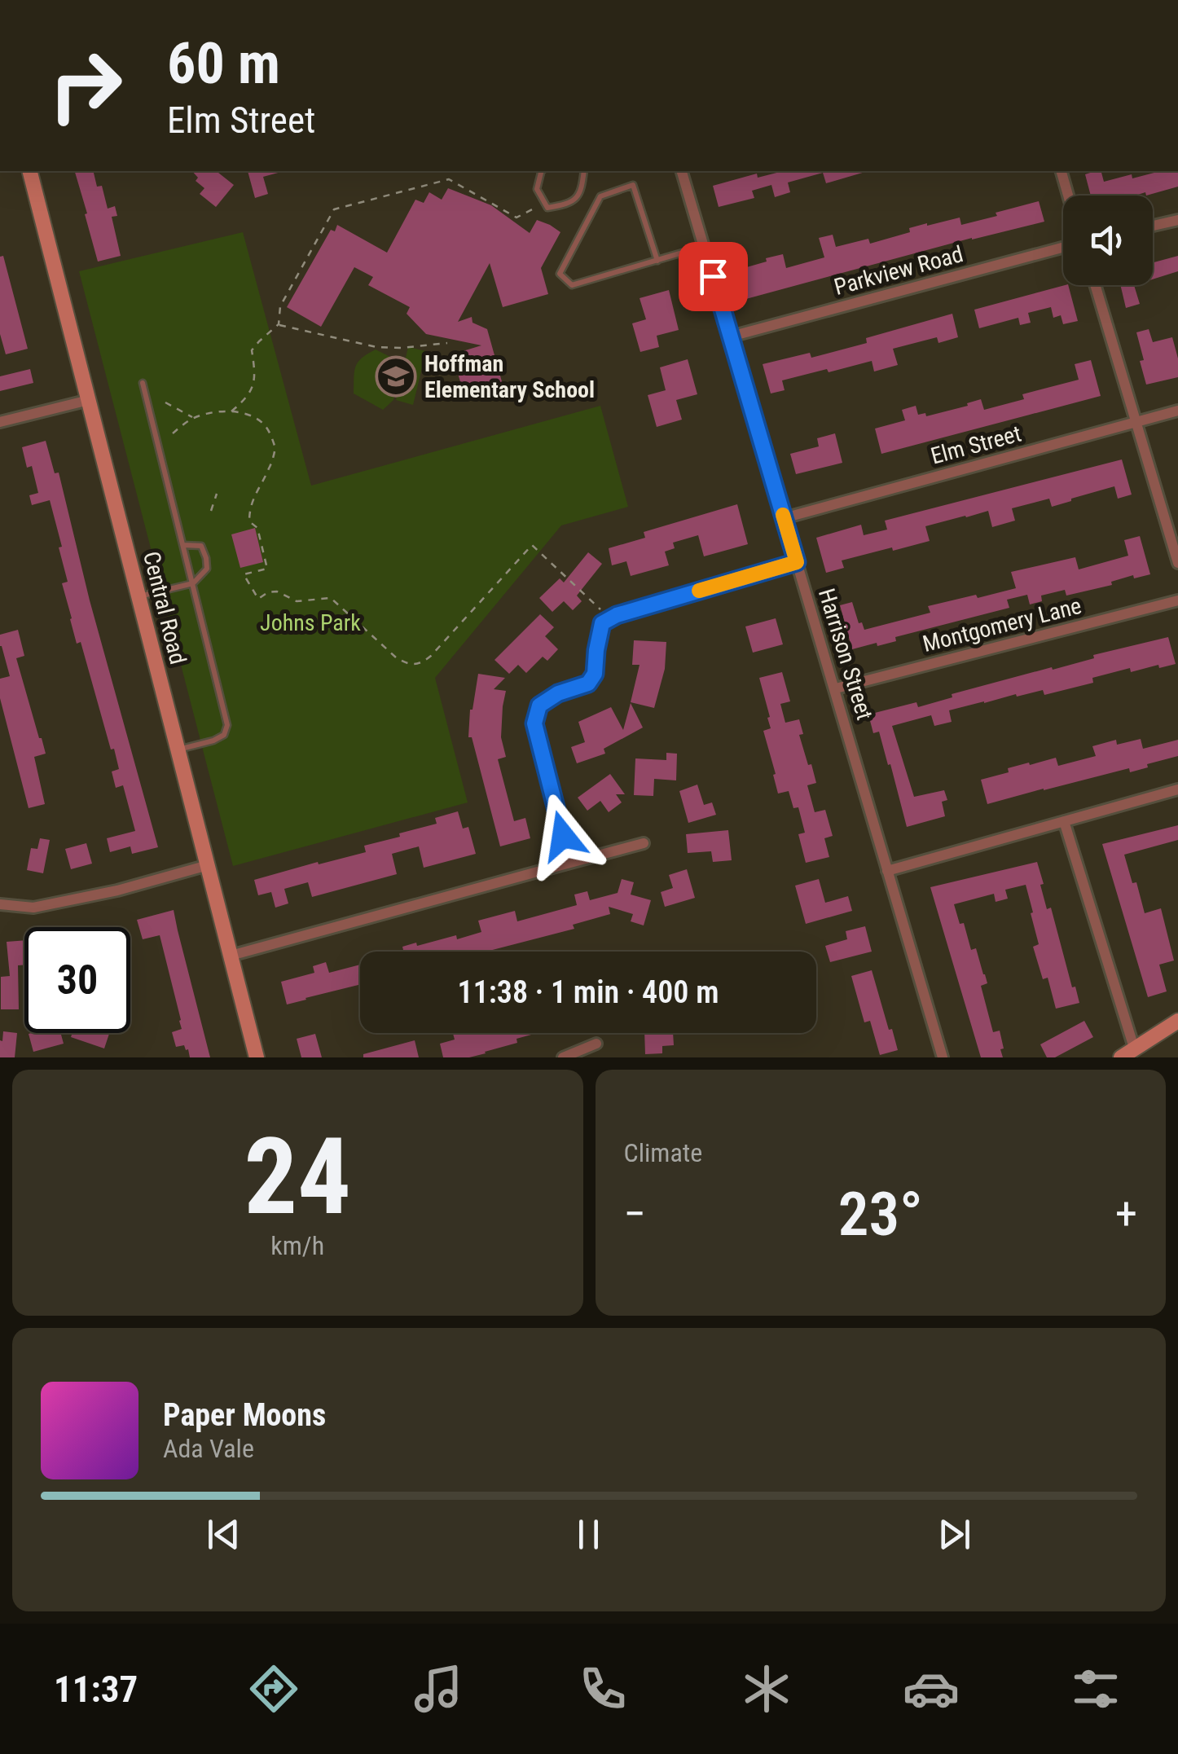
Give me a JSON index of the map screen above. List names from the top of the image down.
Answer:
{
  "streets": {
    "main road": ["Central Road"],
    "street": [
      "Parkview Road",
      "Elm Street",
      "Montgomery Lane",
      "Harrison Street"
    ]
  },
  "crossings": [
    ["Parkview Road", "Harrison Street"],
    ["Elm Street", "Harrison Street"],
    ["Montgomery Lane", "Harrison Street"]
  ],
  "parks": ["Johns Park"],
  "places": {
    "school or university": ["Hoffman Elementary School"]
  },
  "page": {
    "turn": ["60 m", "Elm Street"],
    "limit": "30",
    "trip": "11:38 · 1 min · 400 m",
    "tile": [
      ["24", "km/h"],
      "Climate"
    ],
    "heat": ["−", "23°", "+"],
    "song": ["Paper Moons", "Ada Vale"],
    "tabs": "11:37"
  }
}
